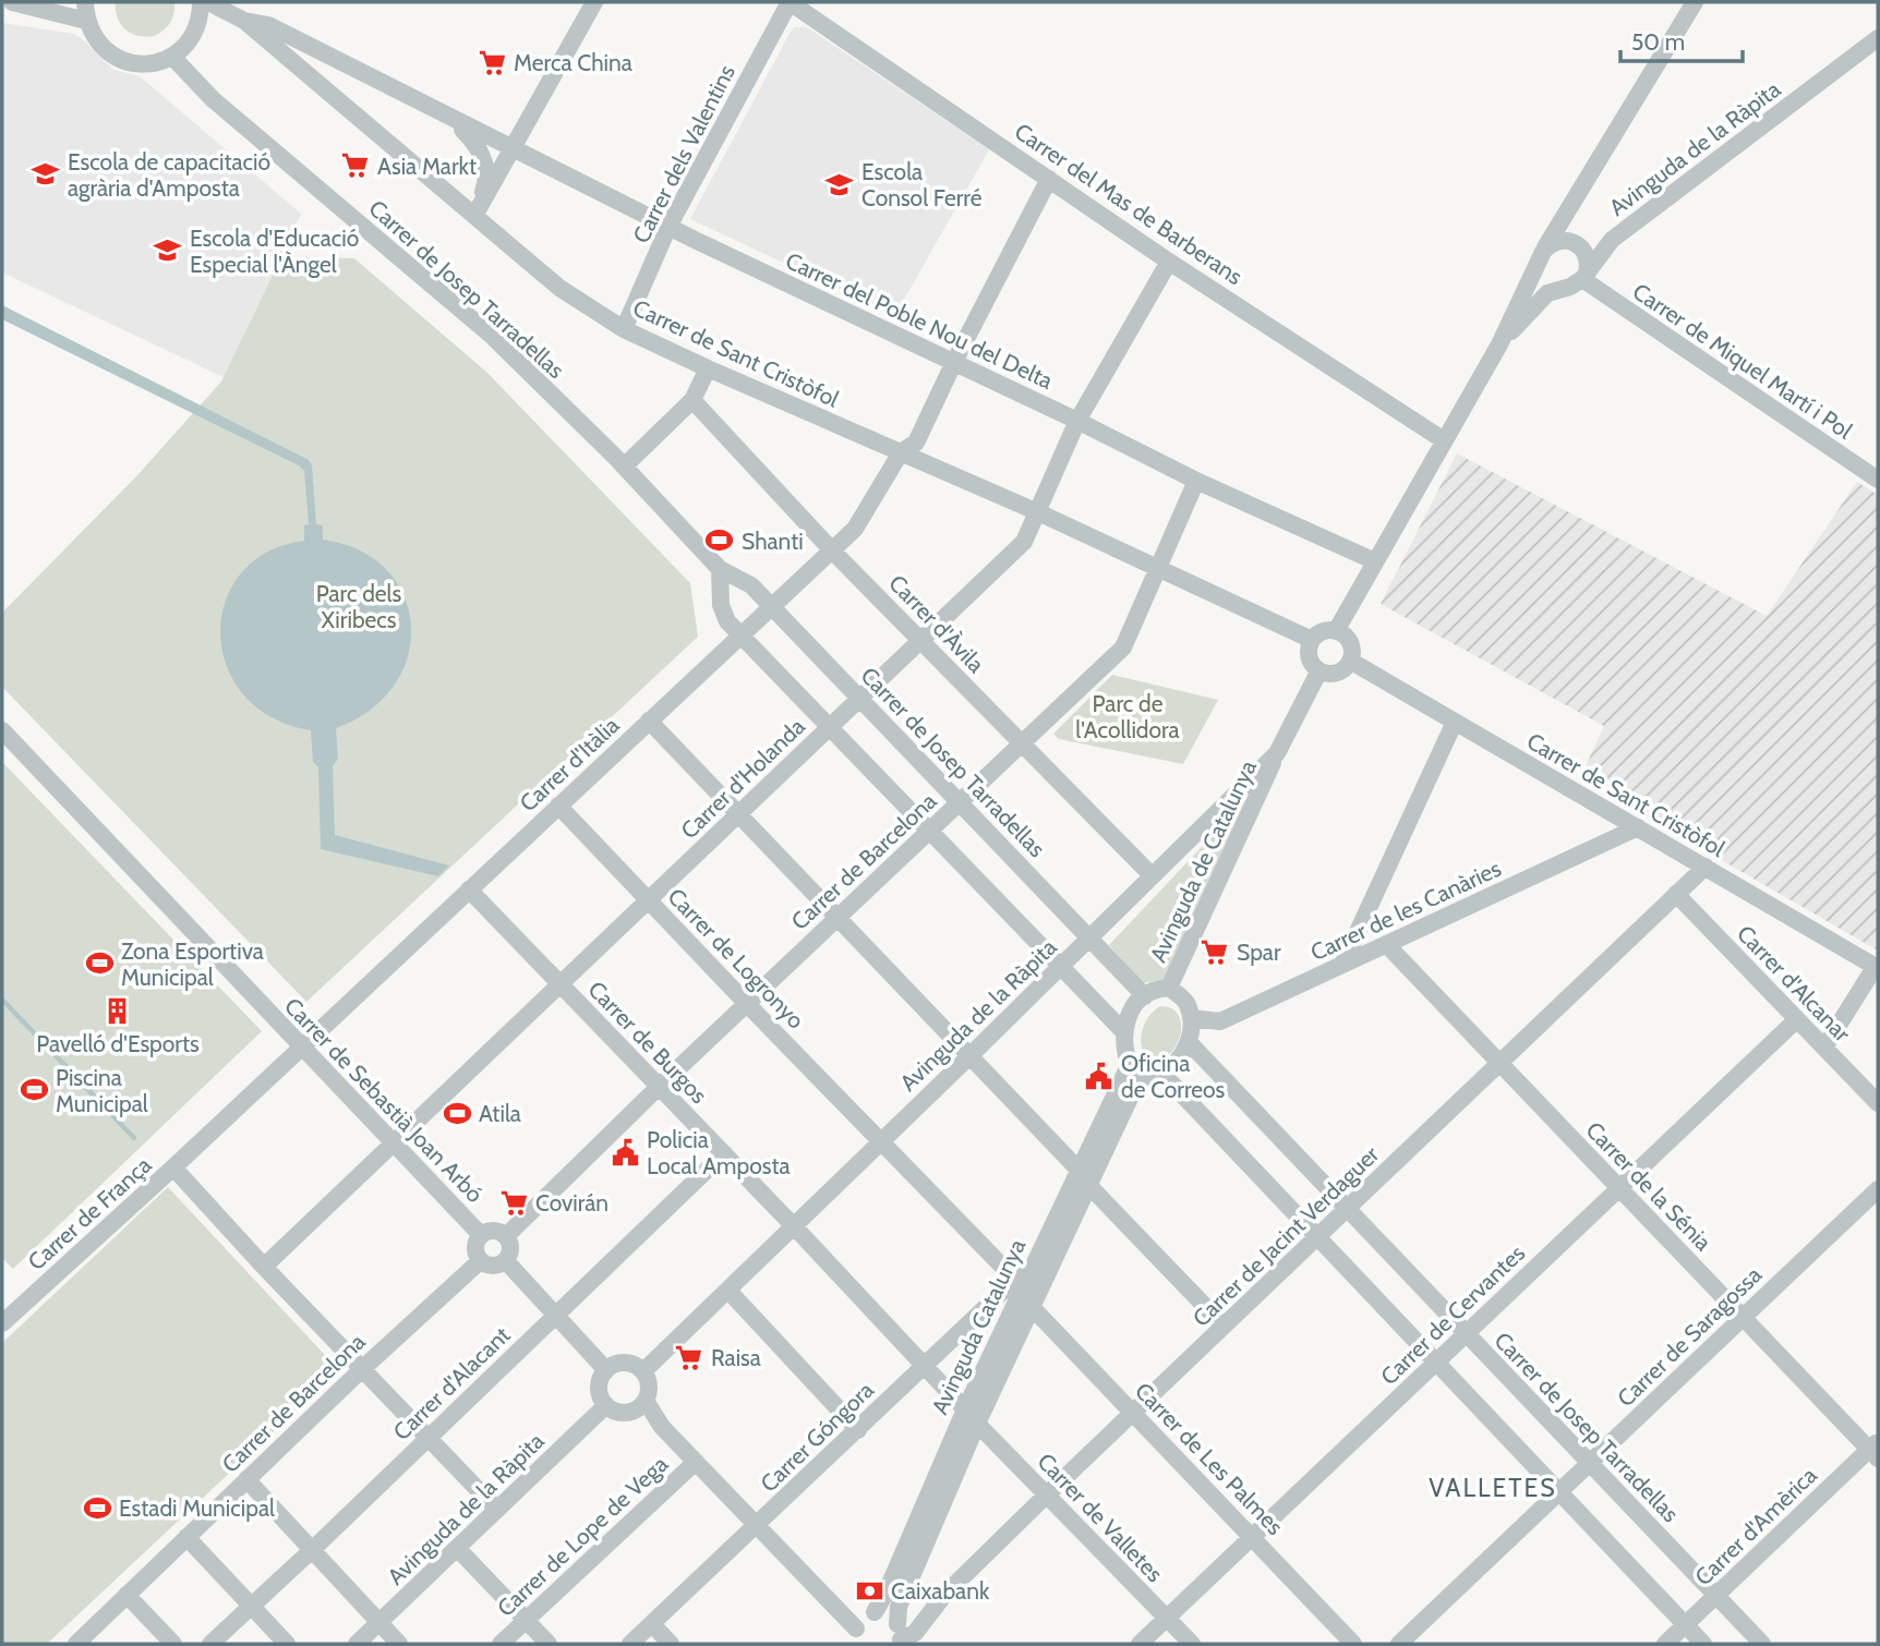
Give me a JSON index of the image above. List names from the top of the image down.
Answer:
{
  "streets": {
    "street": [
      "Avinguda de la Ràpita",
      "Carrer dels Valentins",
      "Carrer del Mas de Barberans",
      "Carrer de Josep Tarradellas",
      "Carrer del Poble Nou del Delta",
      "Carrer de Sant Cristòfol",
      "Carrer de Miquel Martí i Pol",
      "Carrer d'Àvila",
      "Carrer d'Itàlia",
      "Carrer d'Holanda",
      "Carrer de Barcelona",
      "Avinguda de Catalunya",
      "Carrer de les Canàries",
      "Carrer de Logronyo",
      "Carrer d'Alcanar",
      "Carrer de Burgos",
      "Carrer de Sebastià Joan Arbó",
      "Carrer de la Sénia",
      "Carrer de França",
      "Carrer de Jacint Verdaguer",
      "Carrer de Cervantes",
      "Avinguda Catalunya",
      "Carrer de Saragossa",
      "Carrer d'Alacant",
      "Carrer Góngora",
      "Carrer de Les Palmes",
      "Carrer de Valletes",
      "Carrer d'Amèrica",
      "Carrer de Lope de Vega"
    ]
  },
  "crossings": [
    ["Avinguda de la Ràpita", "Carrer de Josep Tarradellas"],
    ["Avinguda de la Ràpita", "Carrer de Sant Cristòfol"],
    ["Avinguda de la Ràpita", "Carrer de Miquel Martí i Pol"],
    ["Avinguda de la Ràpita", "Carrer d'Àvila"],
    ["Avinguda de la Ràpita", "Avinguda de Catalunya"],
    ["Avinguda de la Ràpita", "Carrer de Logronyo"],
    ["Avinguda de la Ràpita", "Carrer de Burgos"],
    ["Carrer dels Valentins", "Carrer del Mas de Barberans"],
    ["Carrer dels Valentins", "Carrer del Poble Nou del Delta"],
    ["Carrer dels Valentins", "Carrer de Sant Cristòfol"],
    ["Carrer del Mas de Barberans", "Carrer d'Itàlia"],
    ["Carrer del Mas de Barberans", "Carrer d'Holanda"],
    ["Carrer de Josep Tarradellas", "Carrer d'Itàlia"],
    ["Carrer de Josep Tarradellas", "Carrer d'Holanda"],
    ["Carrer de Josep Tarradellas", "Carrer de Barcelona"],
    ["Carrer de Josep Tarradellas", "Avinguda de Catalunya"],
    ["Carrer de Josep Tarradellas", "Carrer de les Canàries"],
    ["Carrer de Josep Tarradellas", "Carrer de Jacint Verdaguer"],
    ["Carrer de Josep Tarradellas", "Carrer de Cervantes"],
    ["Carrer de Josep Tarradellas", "Carrer de Saragossa"],
    ["Carrer de Josep Tarradellas", "Carrer d'Amèrica"],
    ["Carrer del Poble Nou del Delta", "Carrer de Sant Cristòfol"],
    ["Carrer del Poble Nou del Delta", "Carrer d'Itàlia"],
    ["Carrer del Poble Nou del Delta", "Carrer d'Holanda"],
    ["Carrer del Poble Nou del Delta", "Carrer de Barcelona"],
    ["Carrer de Sant Cristòfol", "Carrer d'Itàlia"],
    ["Carrer de Sant Cristòfol", "Carrer d'Holanda"],
    ["Carrer de Sant Cristòfol", "Carrer de Barcelona"],
    ["Carrer de Sant Cristòfol", "Carrer de les Canàries"],
    ["Carrer de Sant Cristòfol", "Carrer de Jacint Verdaguer"],
    ["Carrer d'Àvila", "Carrer d'Itàlia"],
    ["Carrer d'Àvila", "Carrer d'Holanda"],
    ["Carrer d'Àvila", "Carrer de Barcelona"],
    ["Carrer d'Itàlia", "Carrer de Logronyo"],
    ["Carrer d'Itàlia", "Carrer de Burgos"],
    ["Carrer d'Itàlia", "Carrer de Sebastià Joan Arbó"],
    ["Carrer d'Itàlia", "Carrer de França"],
    ["Carrer d'Holanda", "Carrer de Logronyo"],
    ["Carrer d'Holanda", "Carrer de Burgos"],
    ["Carrer d'Holanda", "Carrer de Sebastià Joan Arbó"],
    ["Carrer de Barcelona", "Carrer de Logronyo"],
    ["Carrer de Barcelona", "Carrer de Burgos"],
    ["Carrer de Barcelona", "Carrer de Sebastià Joan Arbó"],
    ["Avinguda de Catalunya", "Carrer de les Canàries"],
    ["Carrer de les Canàries", "Carrer de la Sénia"],
    ["Carrer d'Alcanar", "Carrer de Jacint Verdaguer"],
    ["Carrer d'Alcanar", "Carrer de Cervantes"],
    ["Carrer de Burgos", "Carrer d'Alacant"],
    ["Carrer de la Sénia", "Carrer de Jacint Verdaguer"],
    ["Carrer de la Sénia", "Carrer de Cervantes"],
    ["Carrer de la Sénia", "Carrer de Saragossa"],
    ["Carrer de la Sénia", "Carrer d'Amèrica"],
    ["Carrer de Jacint Verdaguer", "Carrer de Les Palmes"],
    ["Carrer de Jacint Verdaguer", "Carrer de Valletes"],
    ["Carrer de Cervantes", "Carrer de Les Palmes"],
    ["Carrer de Cervantes", "Carrer de Valletes"],
    ["Avinguda Catalunya", "Carrer Góngora"]
  ],
  "districts": ["VALLETES"],
  "parks": ["Parc dels Xiribecs", "Parc de l'Acollidora"],
  "places": {
    "supermarket": [
      "Merca China",
      "Asia Markt",
      "Spar",
      "Covirán",
      "Raisa"
    ],
    "school or university": ["Escola de capacitació agrària d'Amposta", "Escola Consol Ferré", "Escola d'Educació Especial l'Àngel"],
    "sports": [
      "Shanti",
      "Zona Esportiva Municipal",
      "Piscina Municipal",
      "Atila",
      "Estadi Municipal"
    ],
    "building": ["Pavelló d'Esports"],
    "public building": ["Oficina de Correos", "Policia Local Amposta"],
    "bank": ["Caixabank"]
  },
  "scale_bar": "50 m"
}
